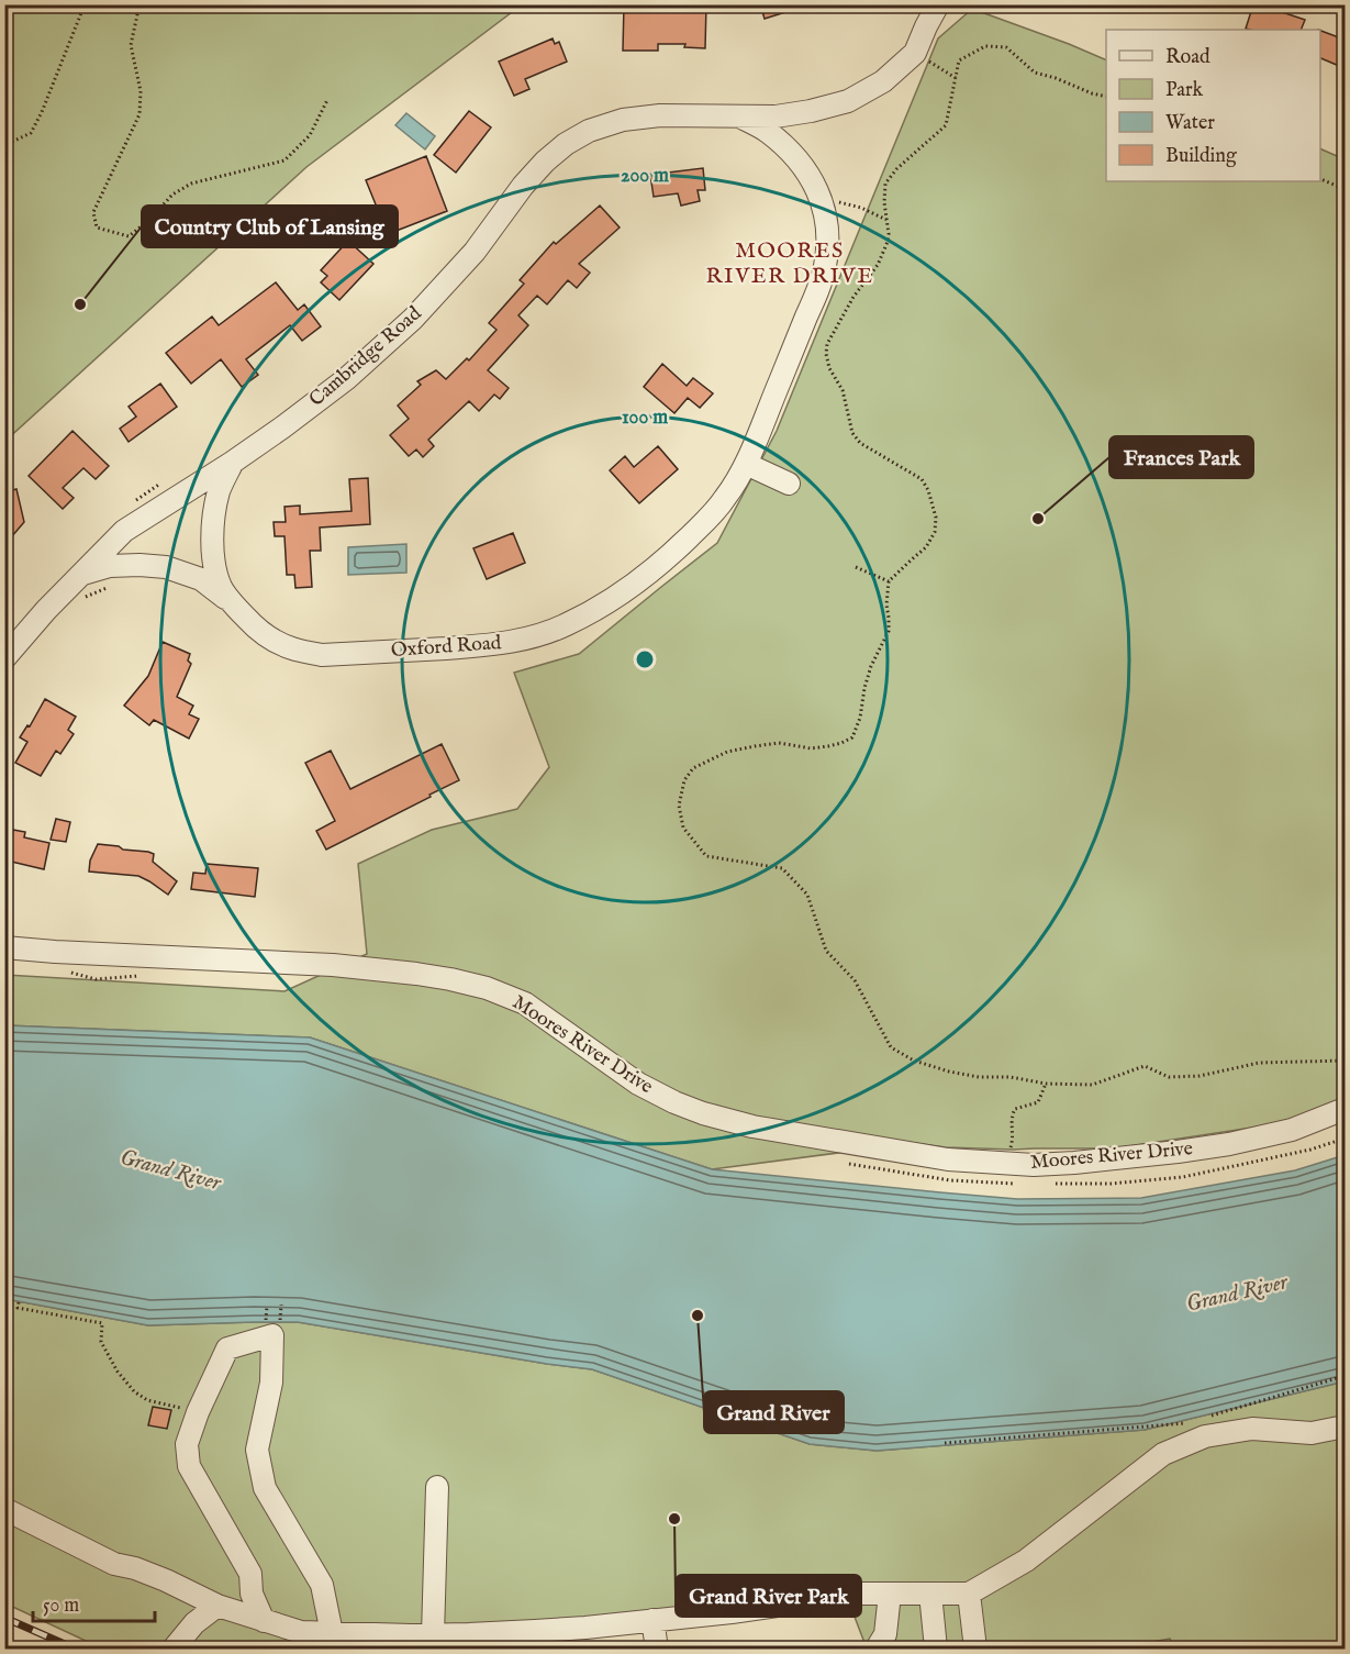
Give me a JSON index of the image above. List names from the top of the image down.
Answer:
{
  "streets": {
    "street": ["Cambridge Road", "Oxford Road", "Moores River Drive"]
  },
  "crossings": [
    ["Cambridge Road", "Oxford Road"]
  ],
  "districts": ["MOORES RIVER DRIVE"],
  "water": ["Grand River"],
  "places": [
    "Country Club of Lansing",
    "Frances Park",
    "Grand River",
    "Grand River Park"
  ],
  "legend": [
    "Road",
    "Park",
    "Water",
    "Building"
  ],
  "scale_bar": "50 m",
  "rings": ["200 m", "100 m"]
}
